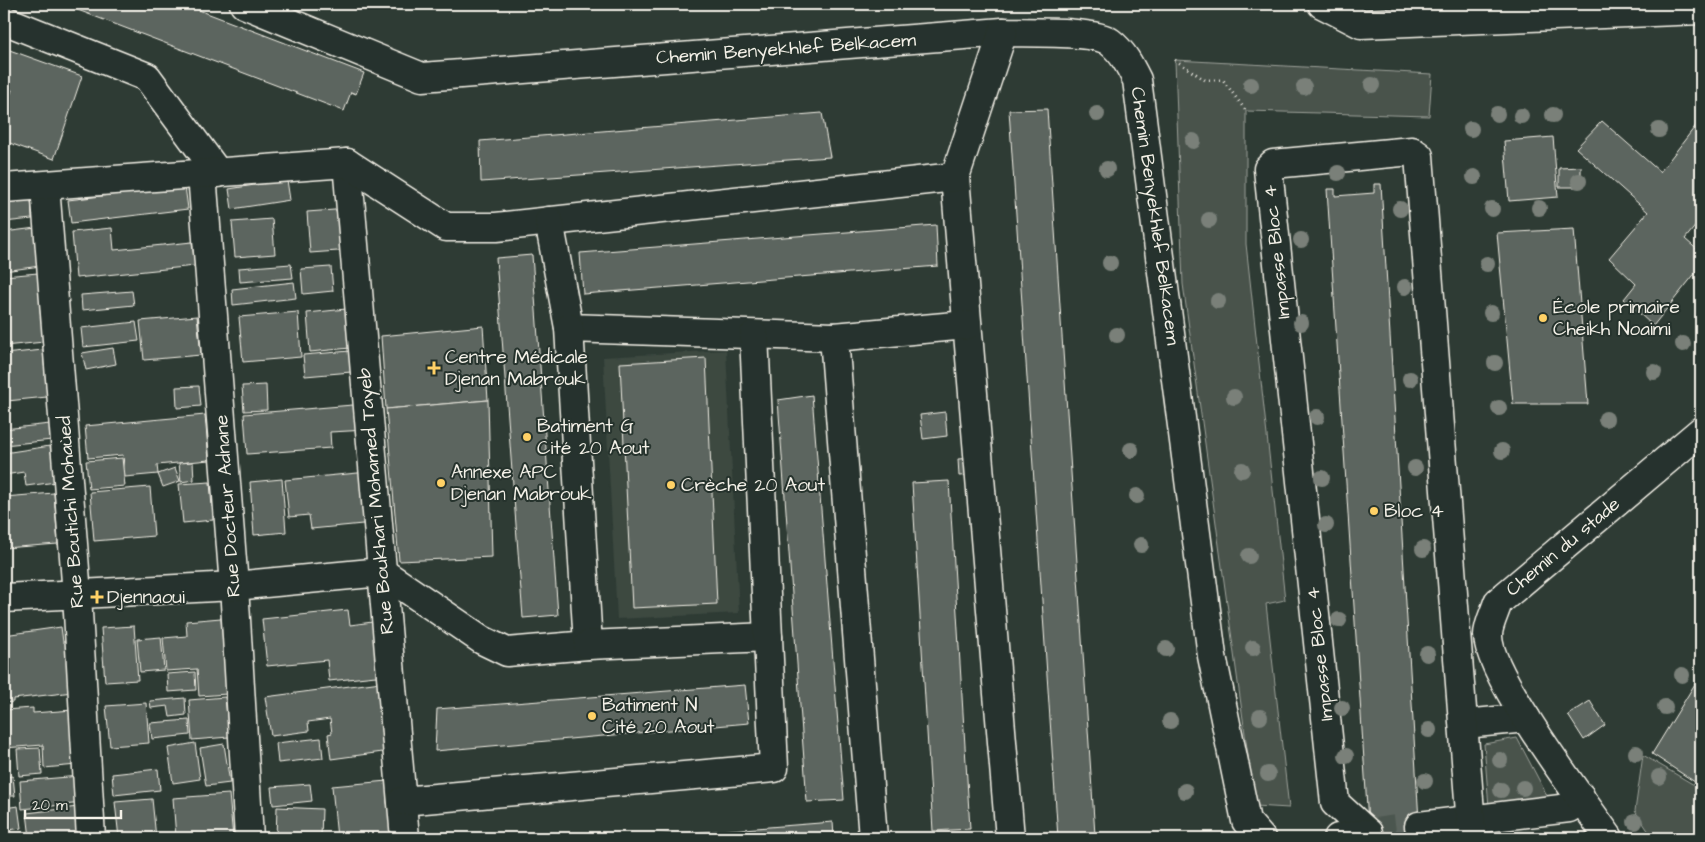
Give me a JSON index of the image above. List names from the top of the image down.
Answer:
{
  "streets": {
    "street": [
      "Chemin Benyekhlef Belkacem",
      "Impasse Bloc 4",
      "Rue Boukhari Mohamed Tayeb",
      "Rue Docteur Adnane",
      "Rue Boutichi Mohaùed",
      "Chemin du stade"
    ]
  },
  "places": {
    "other": [
      "École primaire Cheikh Noaimi",
      "Batiment G Cité 20 Aout",
      "Annexe APC Djenan Mabrouk",
      "Crèche 20 Aout",
      "Bloc 4",
      "Batiment N Cité 20 Aout"
    ],
    "health": ["Centre Médicale Djenan Mabrouk", "Djennaoui"]
  },
  "scale_bar": "20 m"
}
